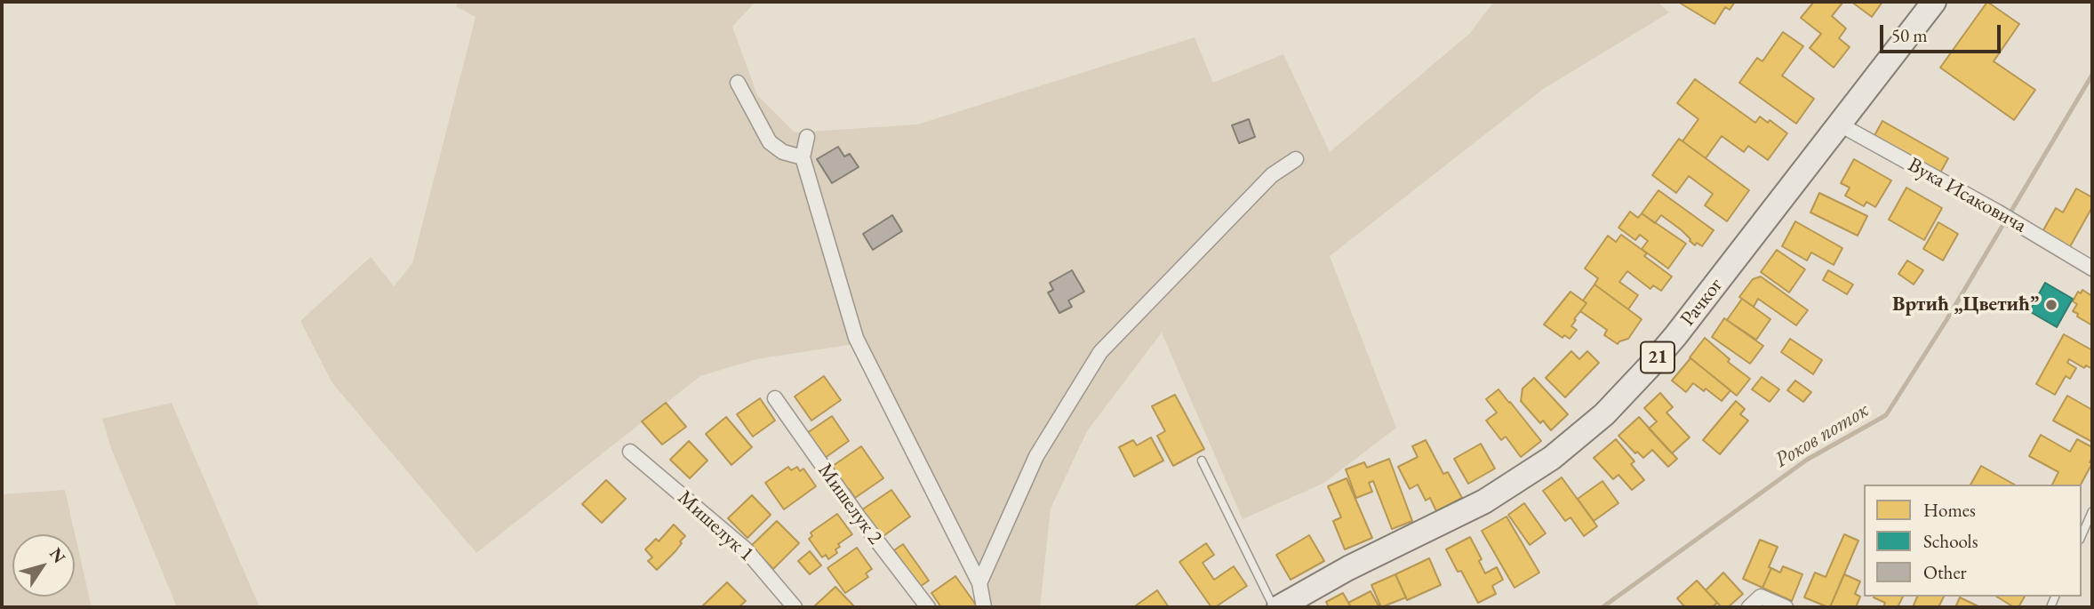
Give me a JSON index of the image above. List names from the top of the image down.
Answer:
{
  "streets": {
    "main road": ["Рачког", "21"],
    "street": ["Вука Исаковича", "Мишелук 2", "Мишелук 1"]
  },
  "crossings": [
    ["Вука Исаковича", "Рачког"]
  ],
  "water": ["Роков поток"],
  "places": ["Вртић „Цветић”"],
  "legend": ["Homes", "Schools", "Other"],
  "scale_bar": "50 m",
  "north": "top right"
}
